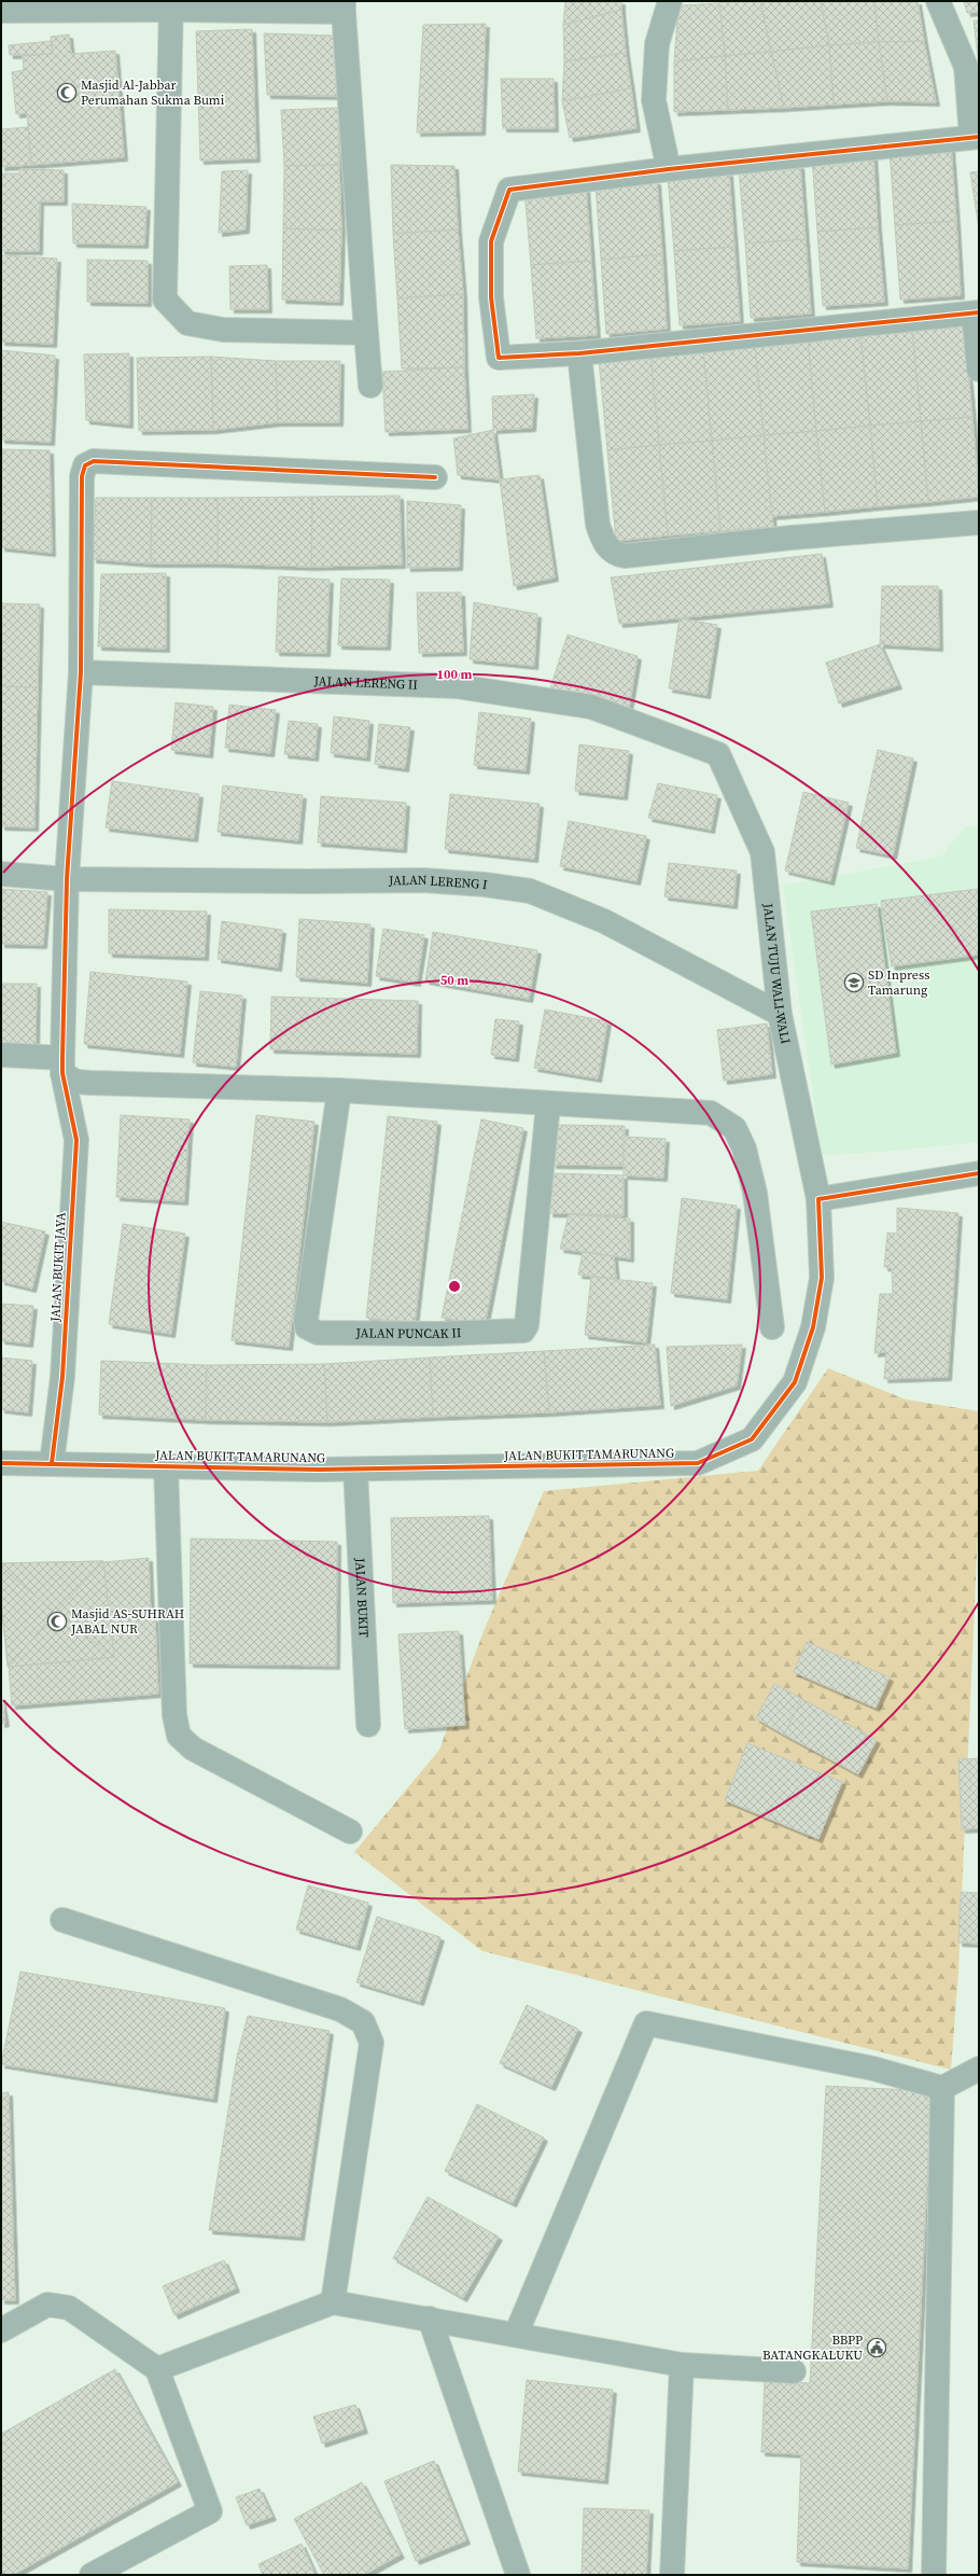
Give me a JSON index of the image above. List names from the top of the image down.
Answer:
{
  "streets": {
    "street": [
      "JALAN LERENG II",
      "JALAN LERENG I",
      "JALAN TUJU WALI-WALI",
      "JALAN BUKIT JAYA",
      "JALAN PUNCAK II",
      "JALAN BUKIT TAMARUNANG",
      "JALAN BUKIT"
    ]
  },
  "crossings": [
    ["JALAN LERENG II", "JALAN TUJU WALI-WALI"],
    ["JALAN LERENG II", "JALAN BUKIT JAYA"],
    ["JALAN LERENG I", "JALAN TUJU WALI-WALI"],
    ["JALAN LERENG I", "JALAN BUKIT JAYA"],
    ["JALAN TUJU WALI-WALI", "JALAN BUKIT TAMARUNANG"],
    ["JALAN BUKIT JAYA", "JALAN BUKIT TAMARUNANG"],
    ["JALAN BUKIT TAMARUNANG", "JALAN BUKIT"]
  ],
  "places": {
    "mosque": ["Masjid Al-Jabbar Perumahan Sukma Bumi", "Masjid AS-SUHRAH JABAL NUR"],
    "school or university": ["SD Inpress Tamarung"],
    "public building": ["BBPP BATANGKALUKU"]
  },
  "rings": ["100 m", "50 m"]
}
